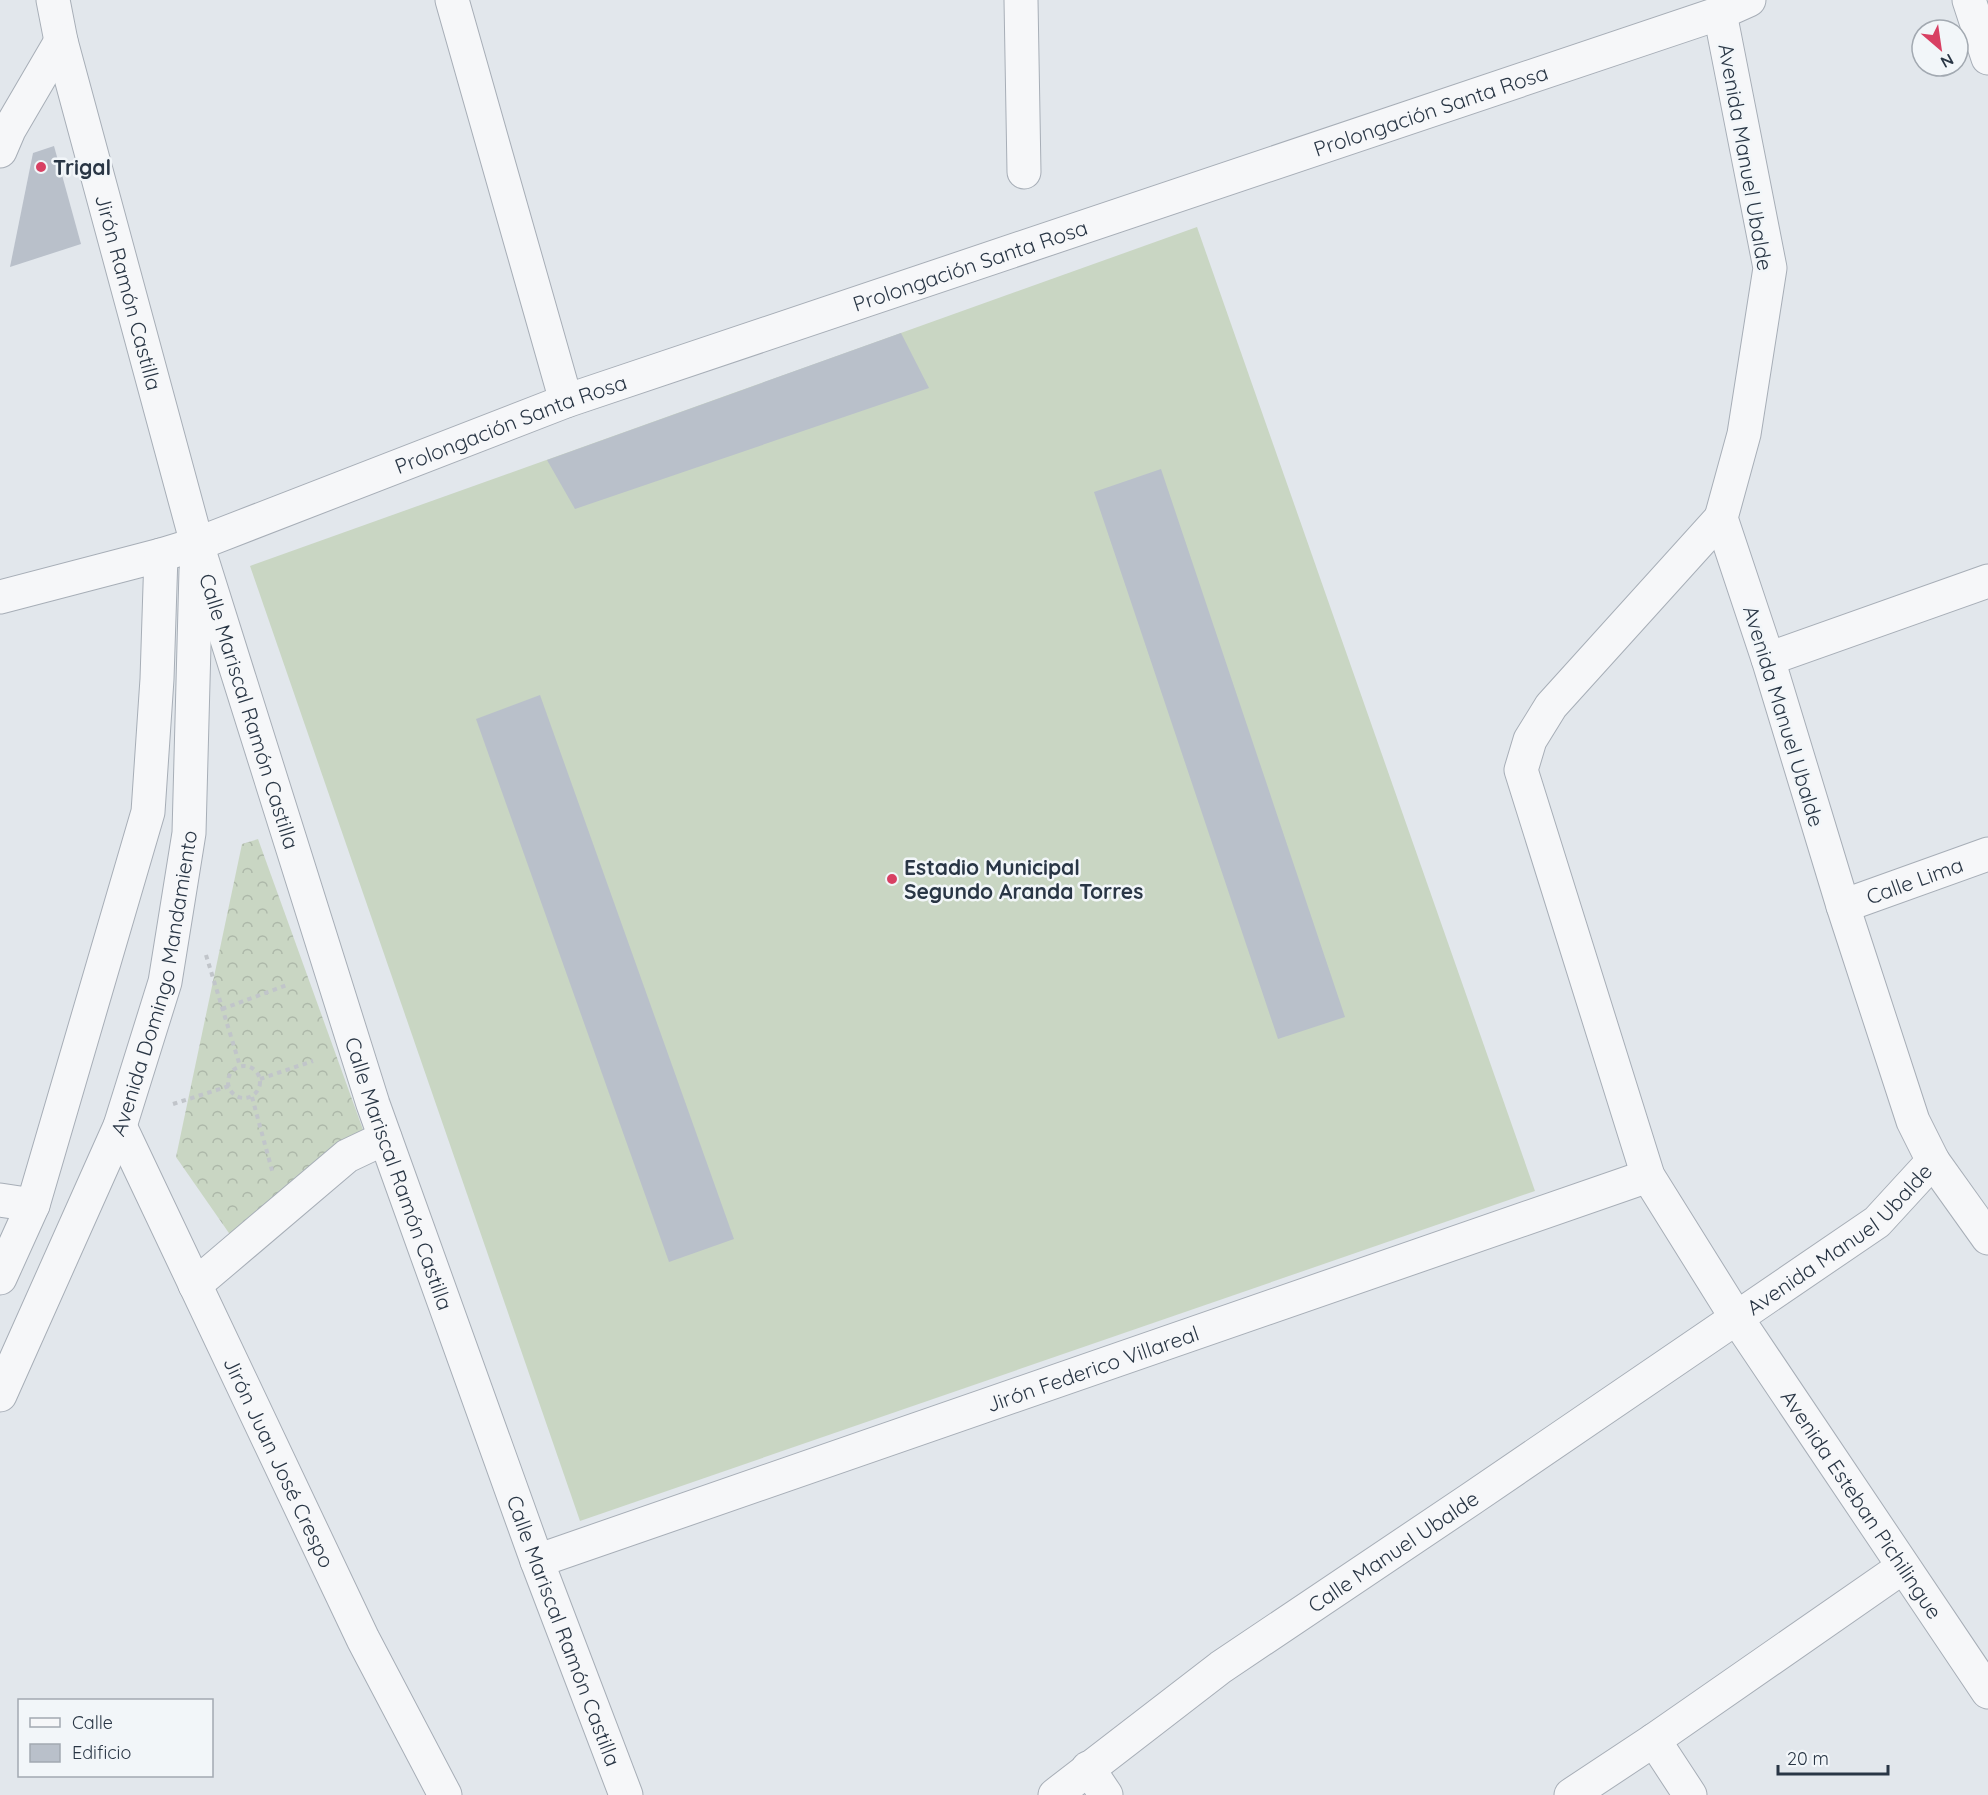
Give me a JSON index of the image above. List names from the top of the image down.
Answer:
{
  "streets": {
    "street": [
      "Prolongación Santa Rosa",
      "Avenida Manuel Ubalde",
      "Jirón Ramón Castilla",
      "Calle Mariscal Ramón Castilla",
      "Calle Lima",
      "Avenida Domingo Mandamiento",
      "Jirón Federico Villareal",
      "Jirón Juan José Crespo",
      "Avenida Esteban Pichilingue",
      "Calle Manuel Ubalde"
    ]
  },
  "crossings": [
    ["Prolongación Santa Rosa", "Avenida Manuel Ubalde"],
    ["Prolongación Santa Rosa", "Jirón Ramón Castilla"],
    ["Prolongación Santa Rosa", "Calle Mariscal Ramón Castilla"],
    ["Prolongación Santa Rosa", "Avenida Domingo Mandamiento"],
    ["Avenida Manuel Ubalde", "Calle Lima"],
    ["Avenida Manuel Ubalde", "Avenida Esteban Pichilingue"],
    ["Avenida Manuel Ubalde", "Calle Manuel Ubalde"],
    ["Jirón Ramón Castilla", "Calle Mariscal Ramón Castilla"],
    ["Jirón Ramón Castilla", "Avenida Domingo Mandamiento"],
    ["Calle Mariscal Ramón Castilla", "Avenida Domingo Mandamiento"],
    ["Calle Mariscal Ramón Castilla", "Jirón Federico Villareal"],
    ["Avenida Domingo Mandamiento", "Jirón Juan José Crespo"],
    ["Jirón Federico Villareal", "Avenida Esteban Pichilingue"],
    ["Avenida Esteban Pichilingue", "Calle Manuel Ubalde"]
  ],
  "places": ["Trigal", "Estadio Municipal Segundo Aranda Torres"],
  "legend": ["Calle", "Edificio"],
  "scale_bar": "20 m",
  "north": "bottom right"
}
